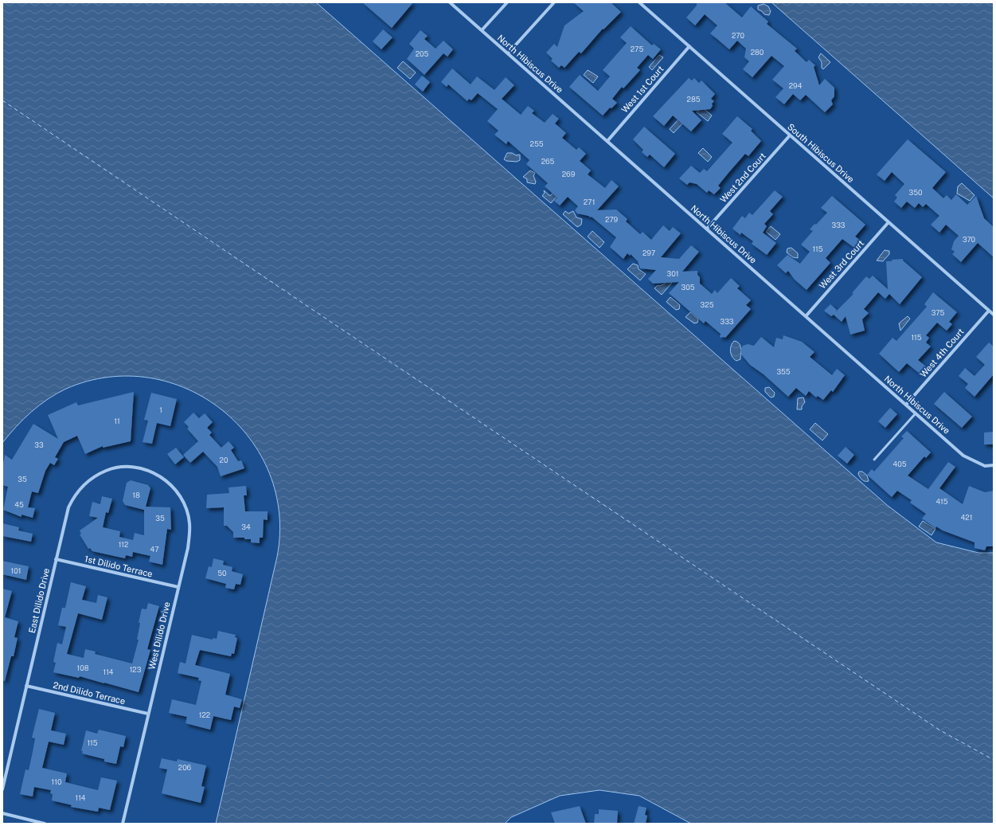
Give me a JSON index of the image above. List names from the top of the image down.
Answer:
{
  "streets": {
    "street": [
      "North Hibiscus Drive",
      "West 1st Court",
      "South Hibiscus Drive",
      "West 2nd Court",
      "West 3rd Court",
      "West 4th Court",
      "1st Dilido Terrace",
      "East Dilido Drive",
      "West Dilido Drive",
      "2nd Dilido Terrace"
    ]
  },
  "crossings": [
    ["North Hibiscus Drive", "West 1st Court"],
    ["North Hibiscus Drive", "West 2nd Court"],
    ["North Hibiscus Drive", "West 3rd Court"],
    ["North Hibiscus Drive", "West 4th Court"],
    ["West 1st Court", "South Hibiscus Drive"],
    ["South Hibiscus Drive", "West 2nd Court"],
    ["South Hibiscus Drive", "West 3rd Court"],
    ["South Hibiscus Drive", "West 4th Court"],
    ["1st Dilido Terrace", "East Dilido Drive"],
    ["1st Dilido Terrace", "West Dilido Drive"],
    ["East Dilido Drive", "West Dilido Drive"],
    ["East Dilido Drive", "2nd Dilido Terrace"],
    ["West Dilido Drive", "2nd Dilido Terrace"]
  ],
  "house_numbers": [
    "270",
    "275",
    "280",
    "205",
    "294",
    "285",
    "255",
    "265",
    "269",
    "350",
    "271",
    "279",
    "333",
    "370",
    "115",
    "297",
    "301",
    "305",
    "325",
    "375",
    "333",
    "115",
    "355",
    "1",
    "11",
    "33",
    "20",
    "405",
    "35",
    "18",
    "415",
    "45",
    "421",
    "35",
    "34",
    "112",
    "47",
    "101",
    "50",
    "108",
    "123",
    "114",
    "122",
    "115",
    "206",
    "110",
    "114"
  ]
}
